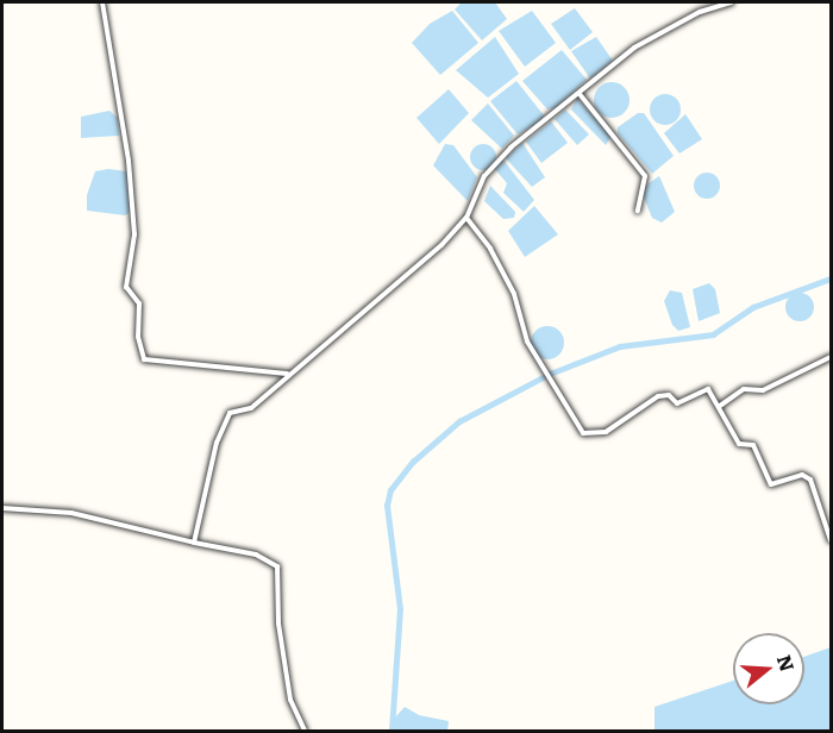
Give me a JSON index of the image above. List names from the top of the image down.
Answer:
{
  "north": "right"
}
